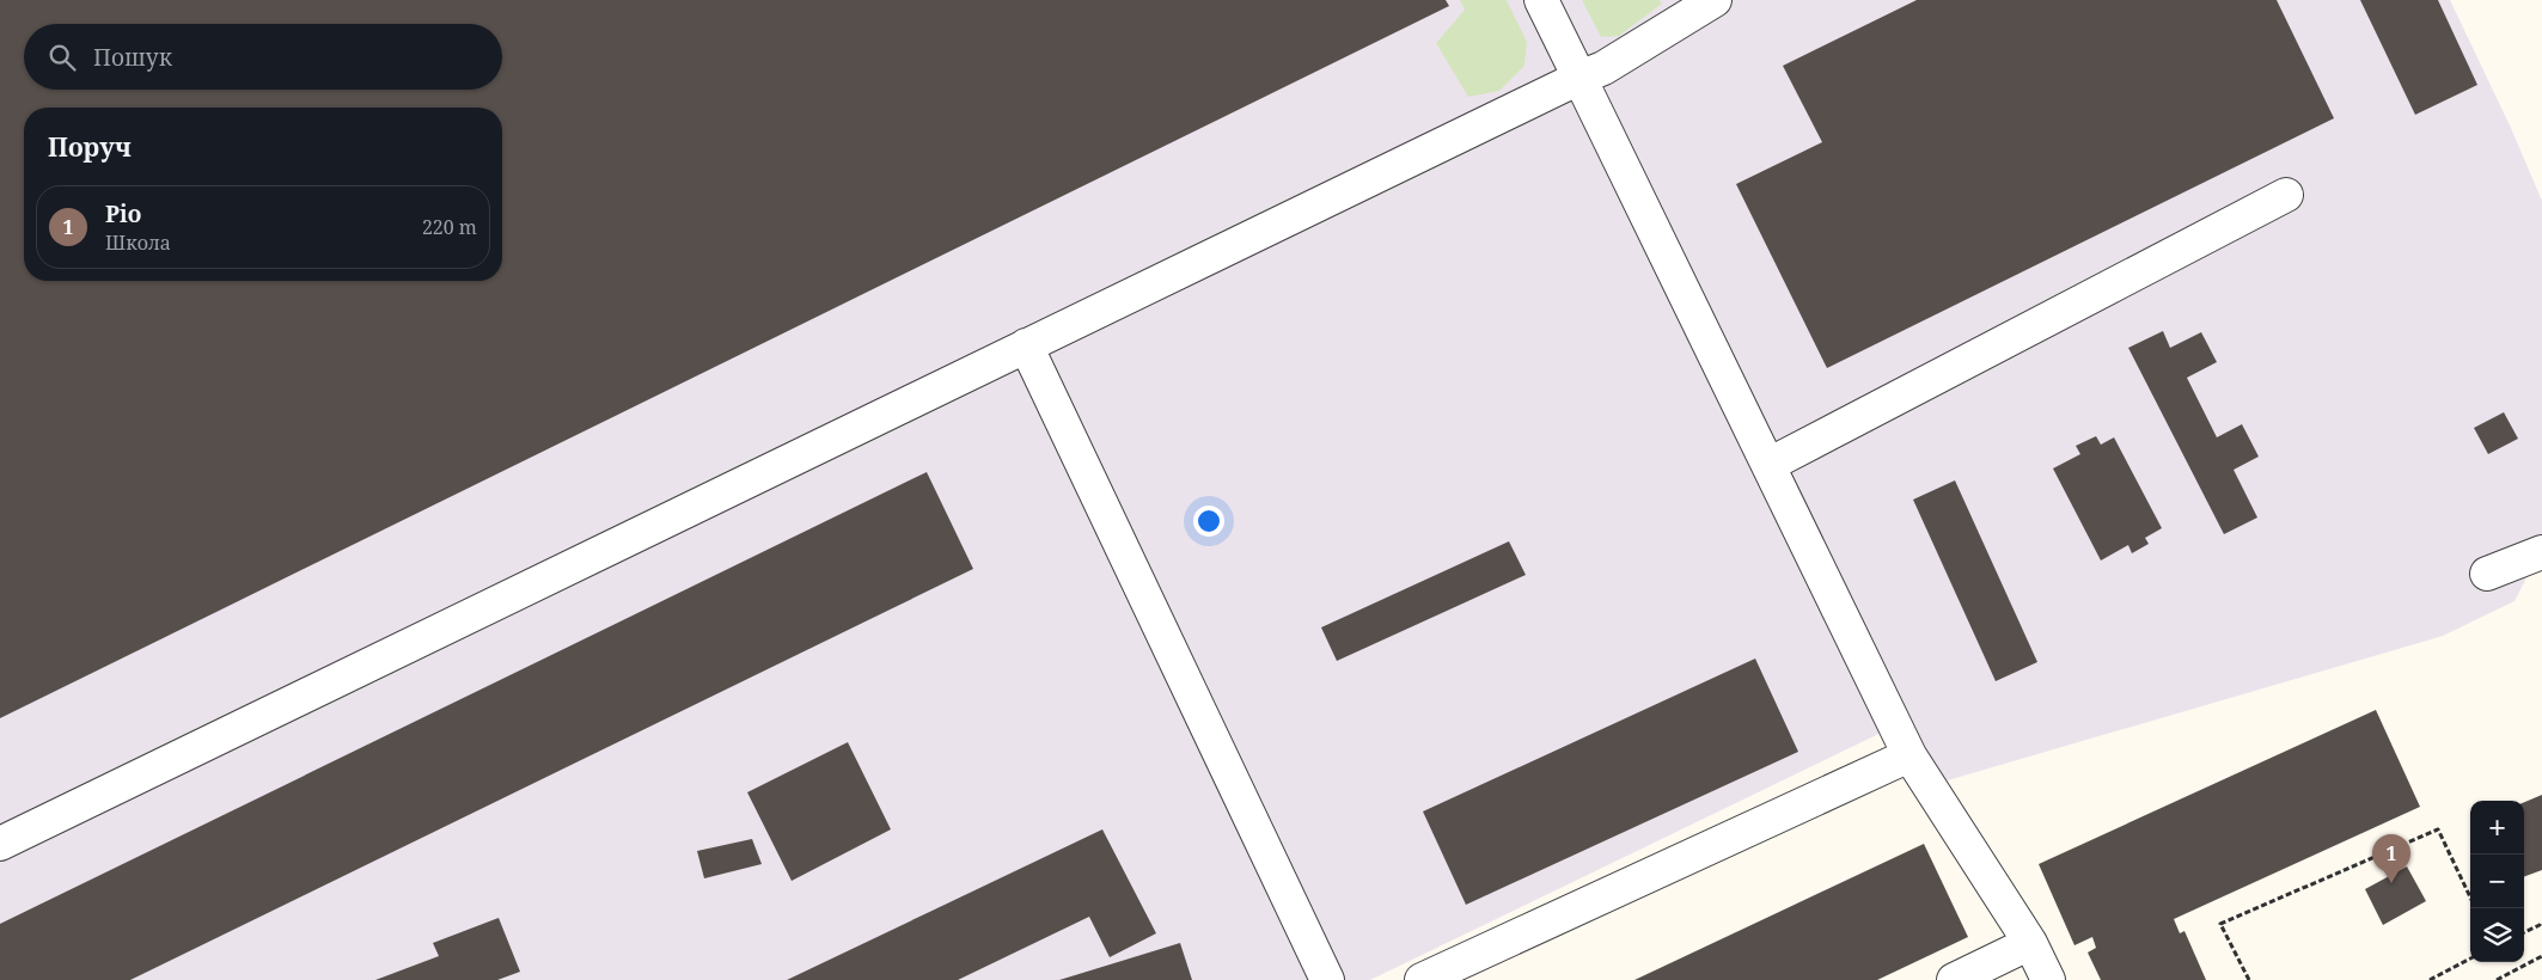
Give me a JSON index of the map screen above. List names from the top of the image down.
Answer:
{
  "page": {
    "search": "Пошук",
    "heading": "Поруч",
    "list": [
      {
        "mark": "1",
        "name": "Ріо",
        "note": "Школа",
        "value": "220 m"
      }
    ],
    "map_buttons": ["+", "−"],
    "pins": "1"
  }
}
